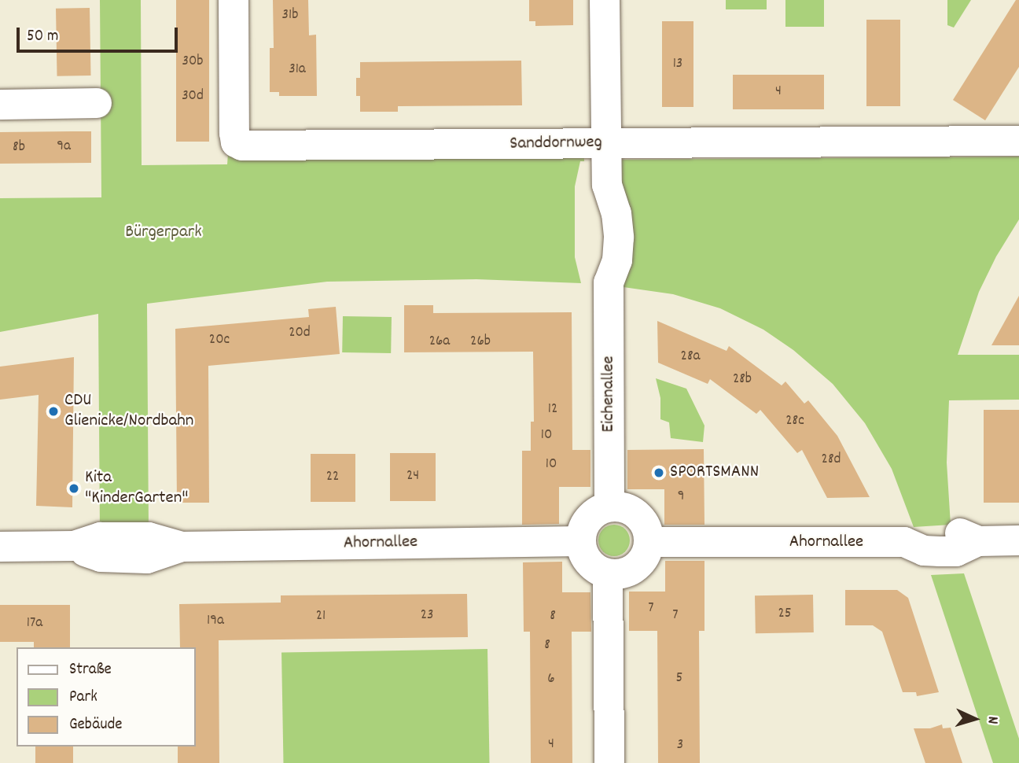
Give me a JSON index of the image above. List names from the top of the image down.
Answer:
{
  "streets": {
    "street": ["Sanddornweg", "Eichenallee", "Ahornallee"]
  },
  "crossings": [
    ["Sanddornweg", "Eichenallee"],
    ["Eichenallee", "Ahornallee"]
  ],
  "parks": ["Bürgerpark"],
  "places": ["CDU Glienicke/Nordbahn", "SPORTSMANN", "Kita \"KinderGarten\""],
  "house_numbers": [
    "31b",
    "30b",
    "13",
    "31a",
    "4",
    "30d",
    "9a",
    "8b",
    "20d",
    "20c",
    "26a",
    "26b",
    "28a",
    "28b",
    "12",
    "28c",
    "10",
    "28d",
    "10",
    "24",
    "22",
    "9",
    "7",
    "25",
    "23",
    "7",
    "21",
    "8",
    "19a",
    "17a",
    "8",
    "5",
    "6",
    "4",
    "3"
  ],
  "legend": ["Straße", "Park", "Gebäude"],
  "scale_bar": "50 m",
  "north": "right"
}
